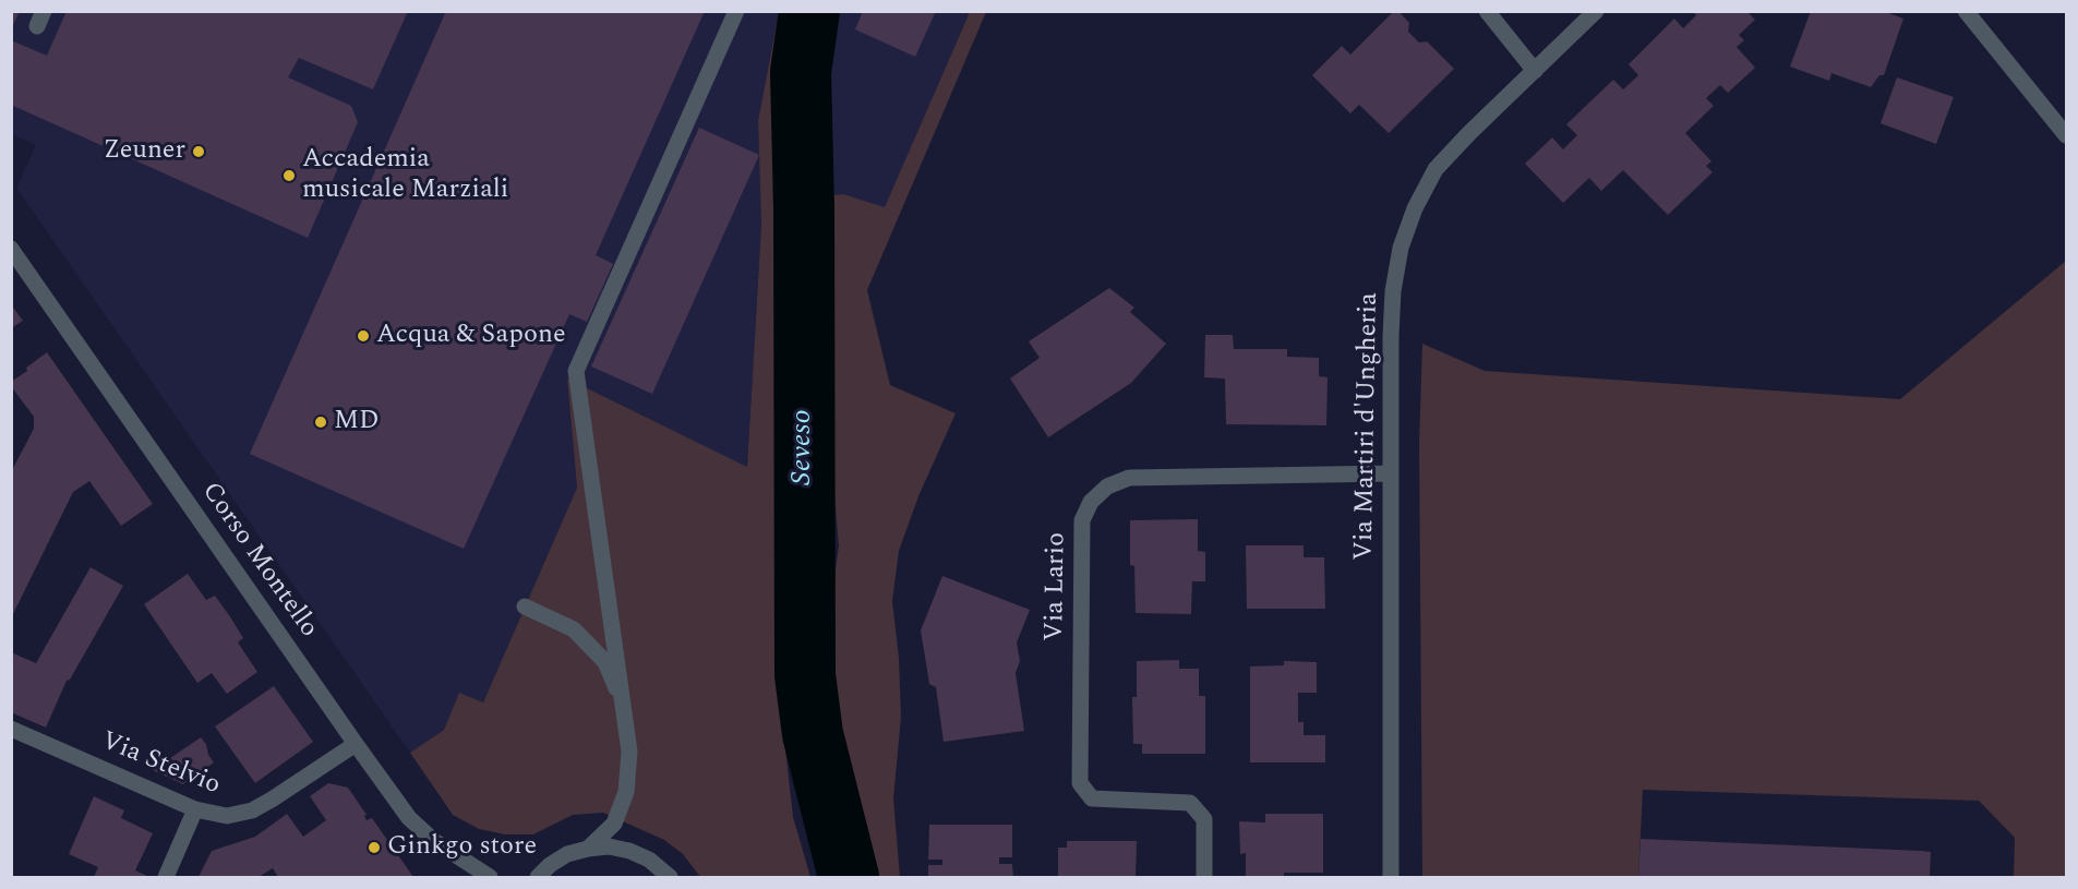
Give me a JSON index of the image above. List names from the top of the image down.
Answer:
{
  "streets": {
    "street": [
      "Via Martiri d'Ungheria",
      "Corso Montello",
      "Via Lario",
      "Via Stelvio"
    ]
  },
  "crossings": [
    ["Via Martiri d'Ungheria", "Via Lario"],
    ["Corso Montello", "Via Stelvio"]
  ],
  "water": ["Seveso"],
  "places": [
    "Zeuner",
    "Accademia musicale Marziali",
    "Acqua & Sapone",
    "MD",
    "Ginkgo store"
  ]
}
